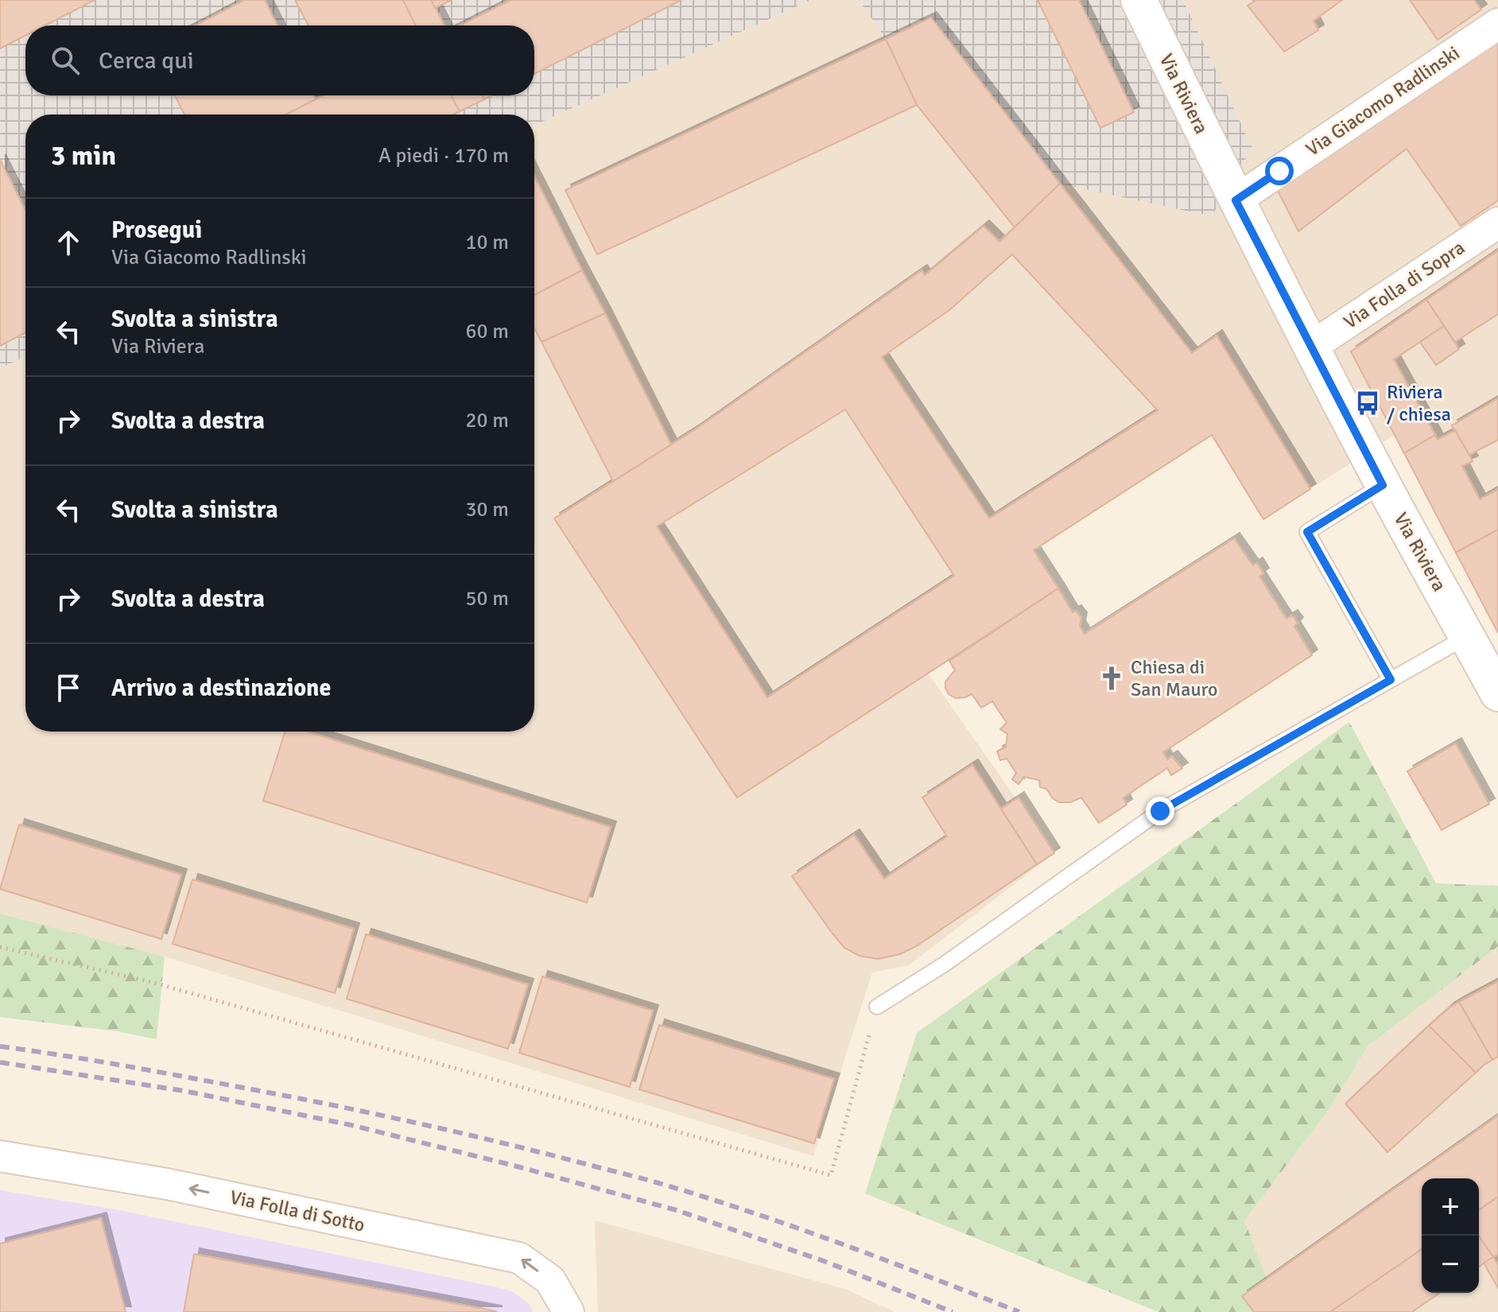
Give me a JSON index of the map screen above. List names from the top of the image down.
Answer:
{
  "streets": {
    "street": [
      "Via Riviera",
      "Via Giacomo Radlinski",
      "Via Folla di Sopra",
      "Via Folla di Sotto"
    ]
  },
  "crossings": [
    ["Via Riviera", "Via Giacomo Radlinski"],
    ["Via Riviera", "Via Folla di Sopra"]
  ],
  "one_way": ["Via Folla di Sotto"],
  "places": {
    "bus stop": ["Riviera / chiesa"],
    "church": ["Chiesa di San Mauro"]
  },
  "page": {
    "search": "Cerca qui",
    "heading": ["3 min", "A piedi · 170 m"],
    "list": [
      ["Prosegui", "Via Giacomo Radlinski", "10 m"],
      ["Svolta a sinistra", "Via Riviera", "60 m"],
      ["Svolta a destra", "20 m"],
      ["Svolta a sinistra", "30 m"],
      ["Svolta a destra", "50 m"],
      "Arrivo a destinazione"
    ],
    "map_buttons": ["+", "−"]
  }
}
